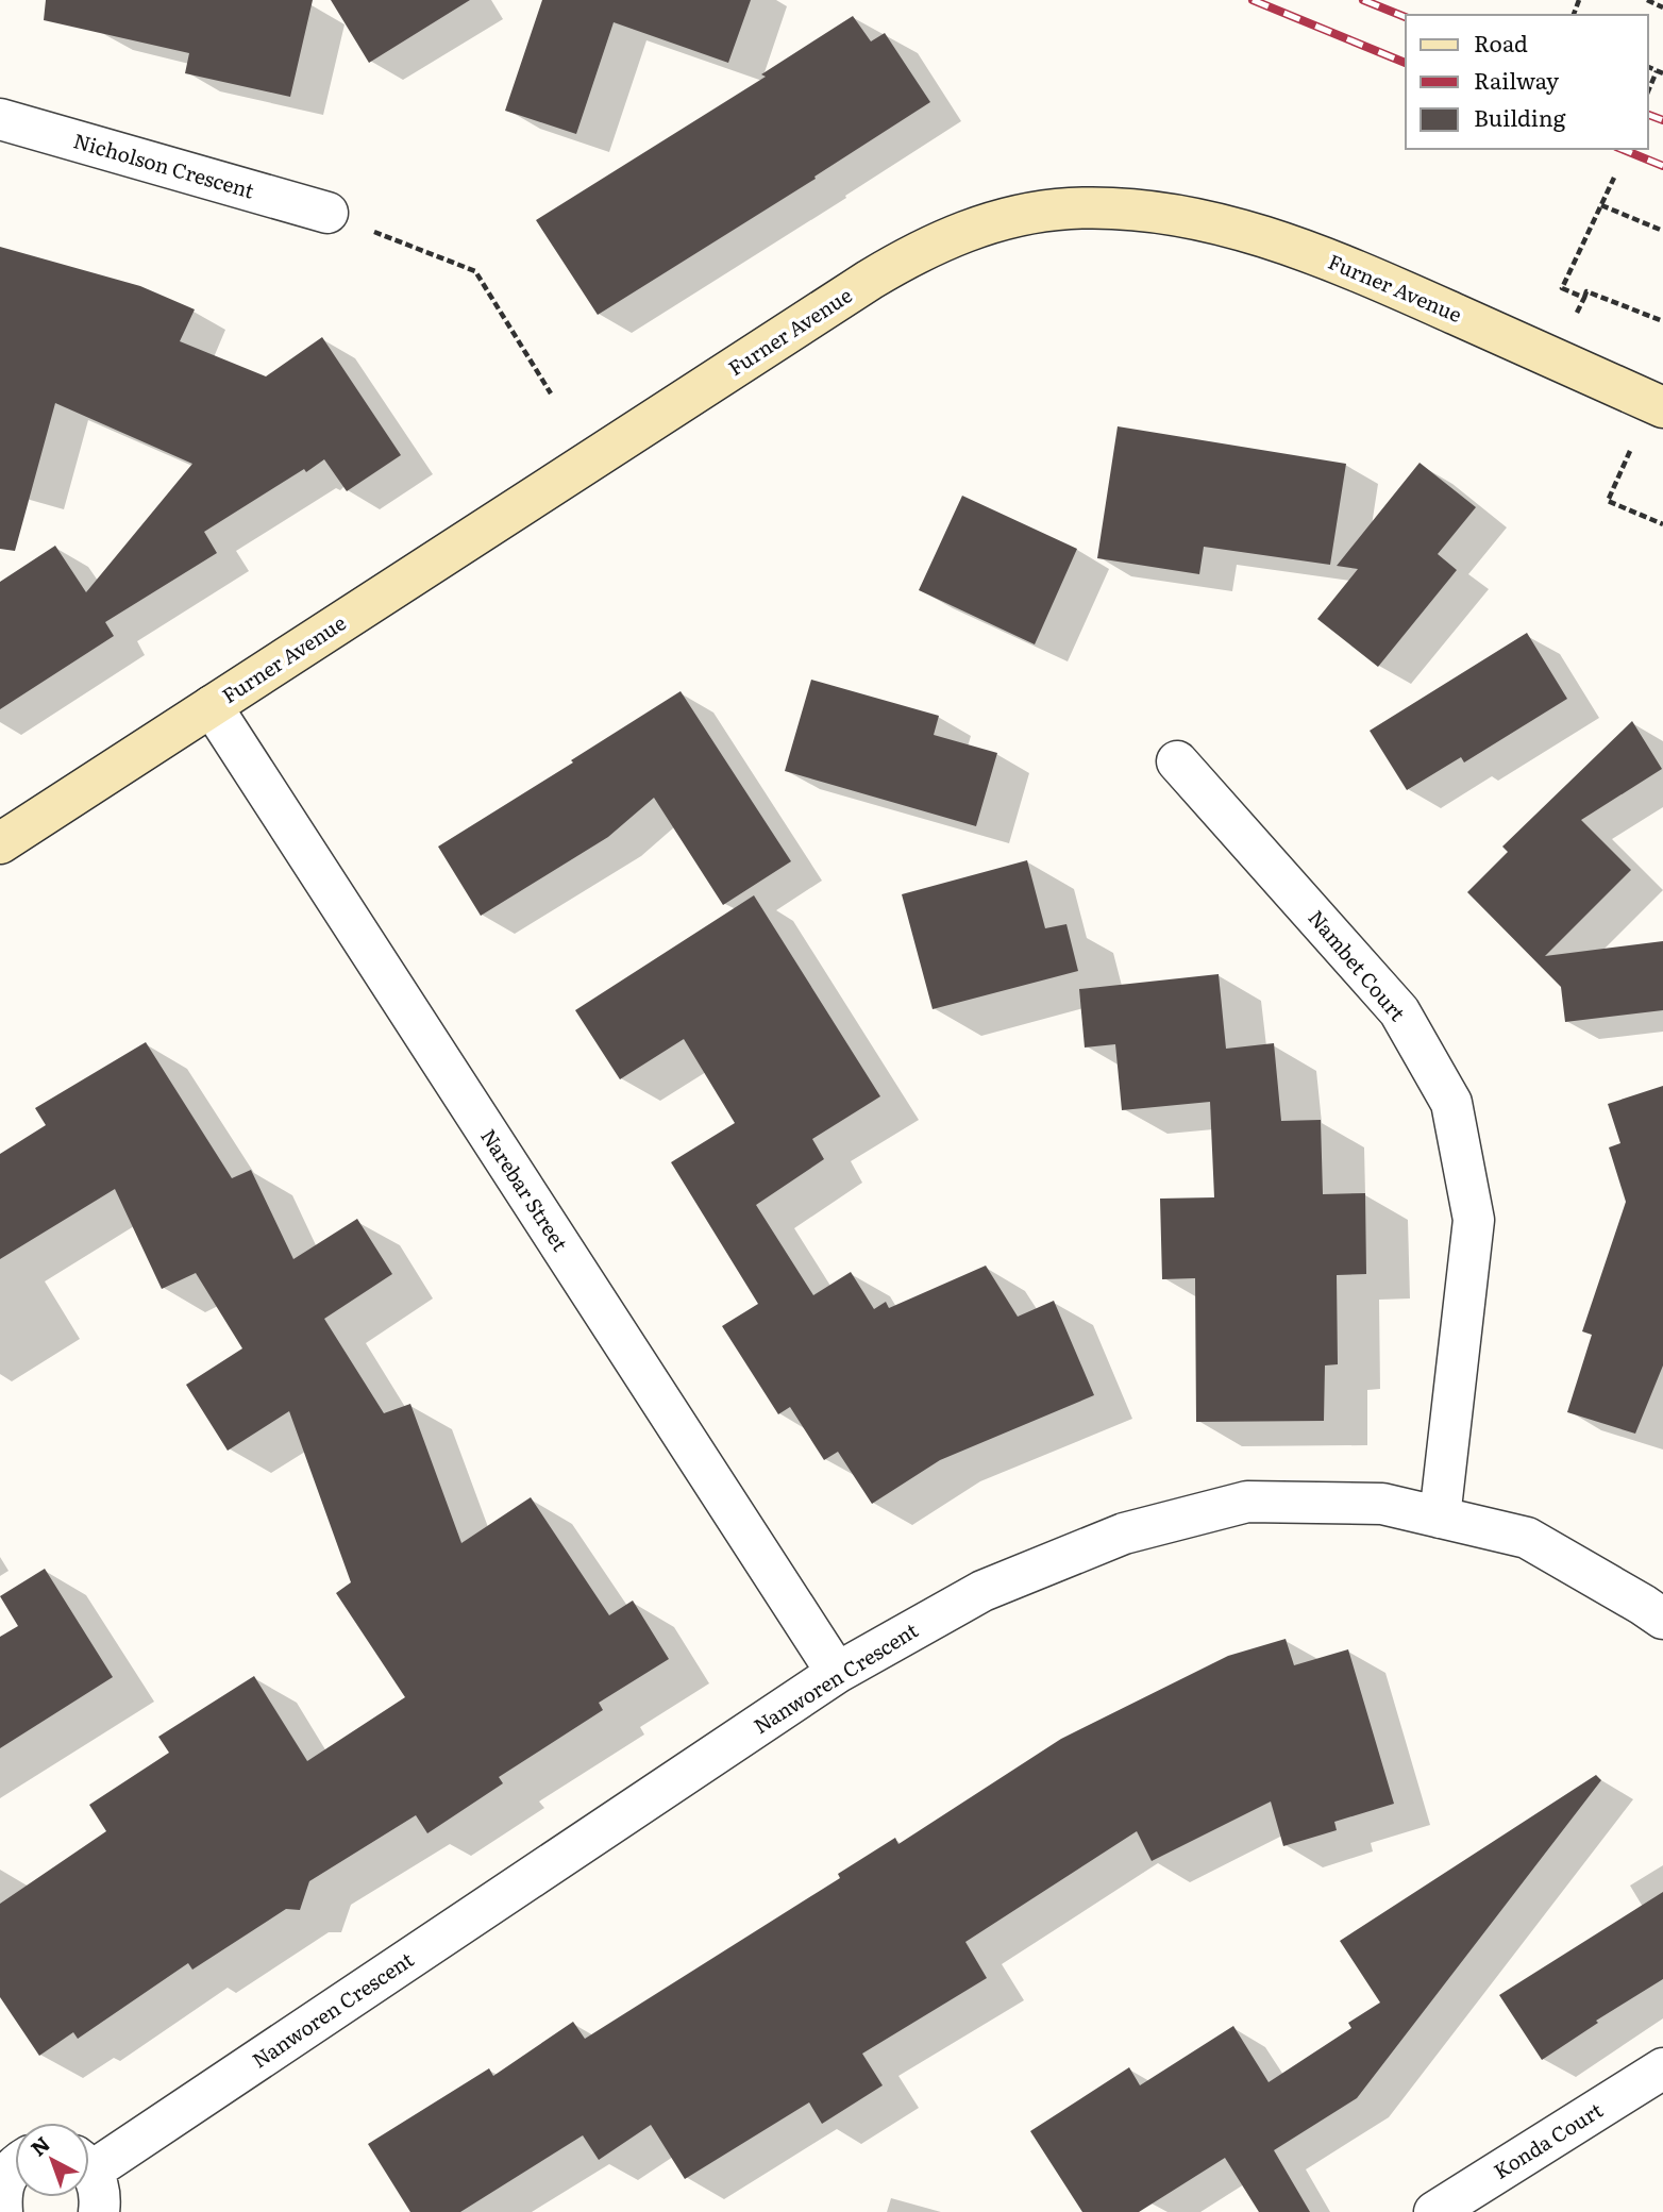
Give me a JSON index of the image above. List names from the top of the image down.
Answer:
{
  "streets": {
    "street": [
      "Nicholson Crescent",
      "Furner Avenue",
      "Nambet Court",
      "Narebar Street",
      "Nanworen Crescent",
      "Konda Court"
    ]
  },
  "crossings": [
    ["Furner Avenue", "Narebar Street"],
    ["Nambet Court", "Nanworen Crescent"],
    ["Narebar Street", "Nanworen Crescent"]
  ],
  "legend": ["Road", "Railway", "Building"],
  "north": "top left"
}
